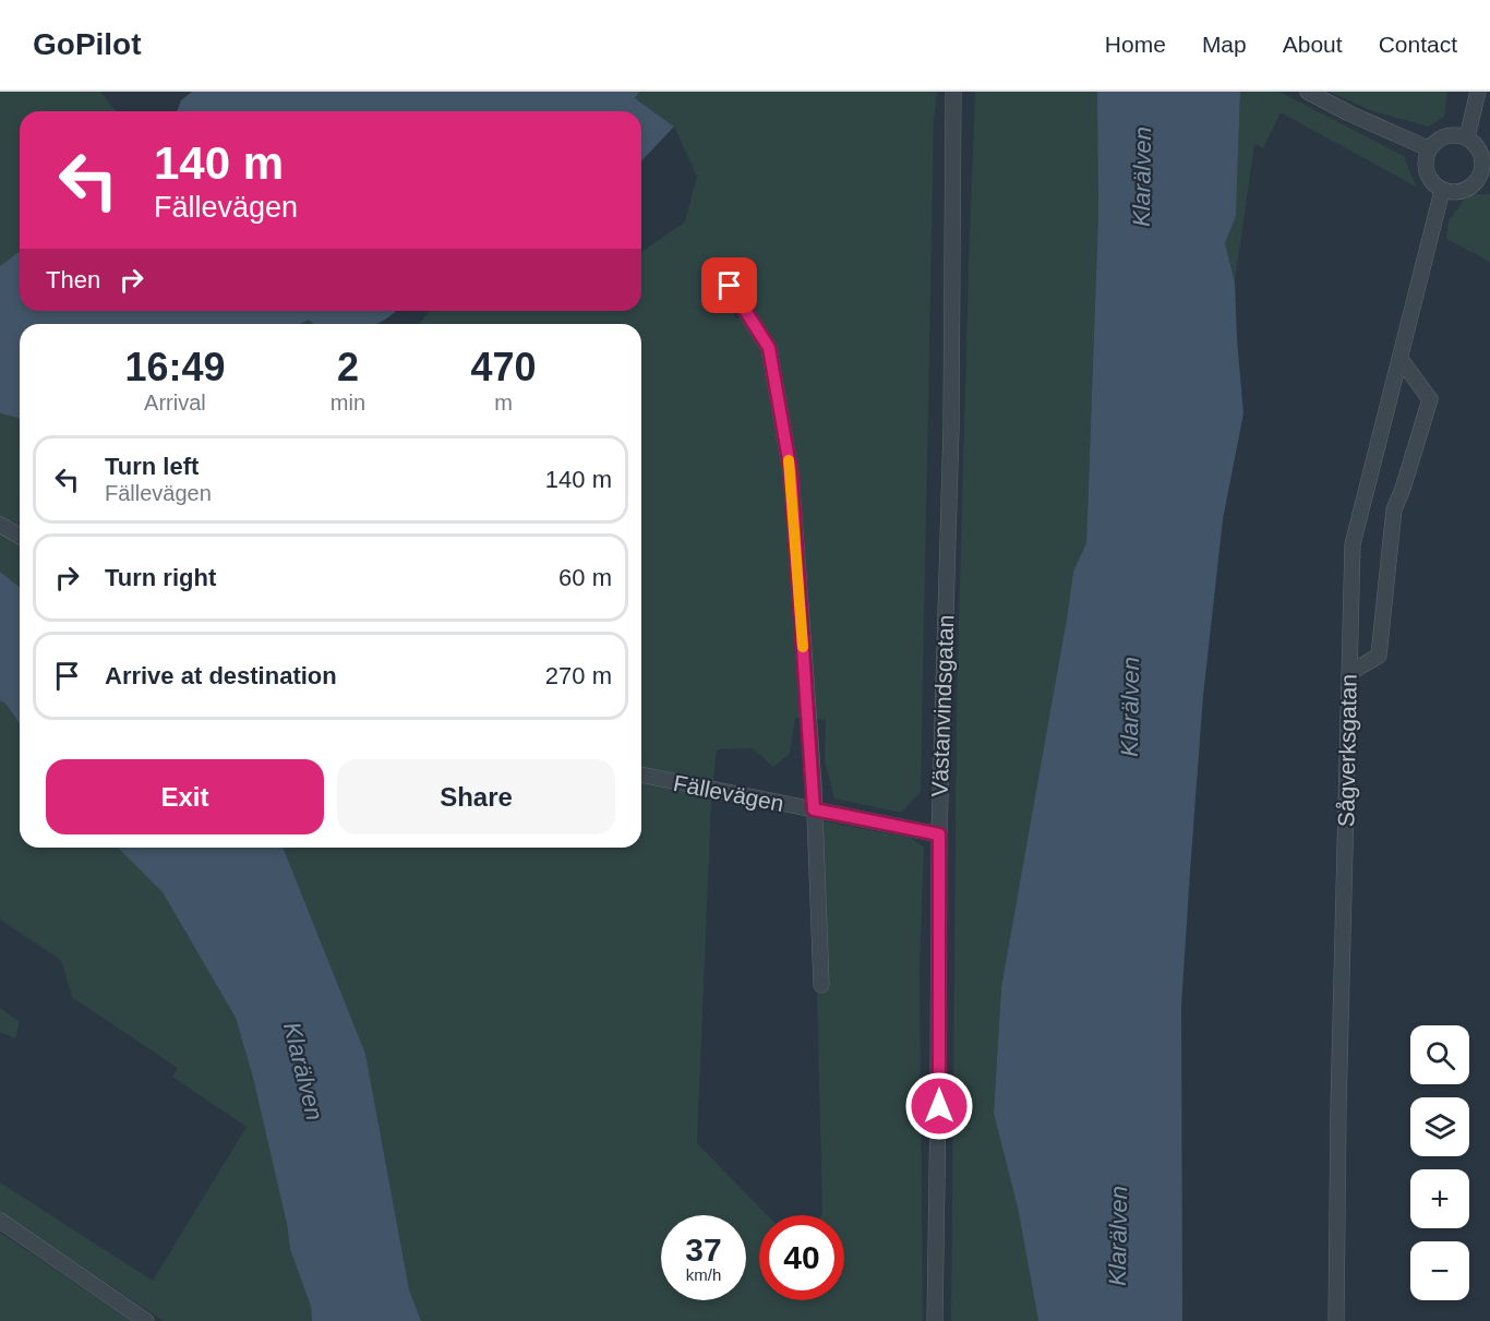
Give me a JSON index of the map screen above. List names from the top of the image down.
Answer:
{
  "streets": {
    "street": ["Västanvindsgatan", "Sågverksgatan", "Fällevägen"]
  },
  "crossings": [
    ["Västanvindsgatan", "Fällevägen"]
  ],
  "water": ["Klarälven"],
  "page": {
    "header": "GoPilot",
    "nav": [
      "Home",
      "Map",
      "About",
      "Contact"
    ],
    "turn": ["140 m", "Fällevägen"],
    "then": "Then",
    "eta": [
      "16:49",
      "Arrival",
      "2",
      "min",
      "470",
      "m"
    ],
    "list": [
      {
        "name": "Turn left",
        "note": "Fällevägen",
        "value": "140 m"
      },
      {
        "name": "Turn right",
        "value": "60 m"
      },
      {
        "name": "Arrive at destination",
        "value": "270 m"
      }
    ],
    "buttons": ["Exit", "Share"],
    "map_buttons": ["+", "−"],
    "speed": "37 km/h",
    "limit": "40"
  }
}
